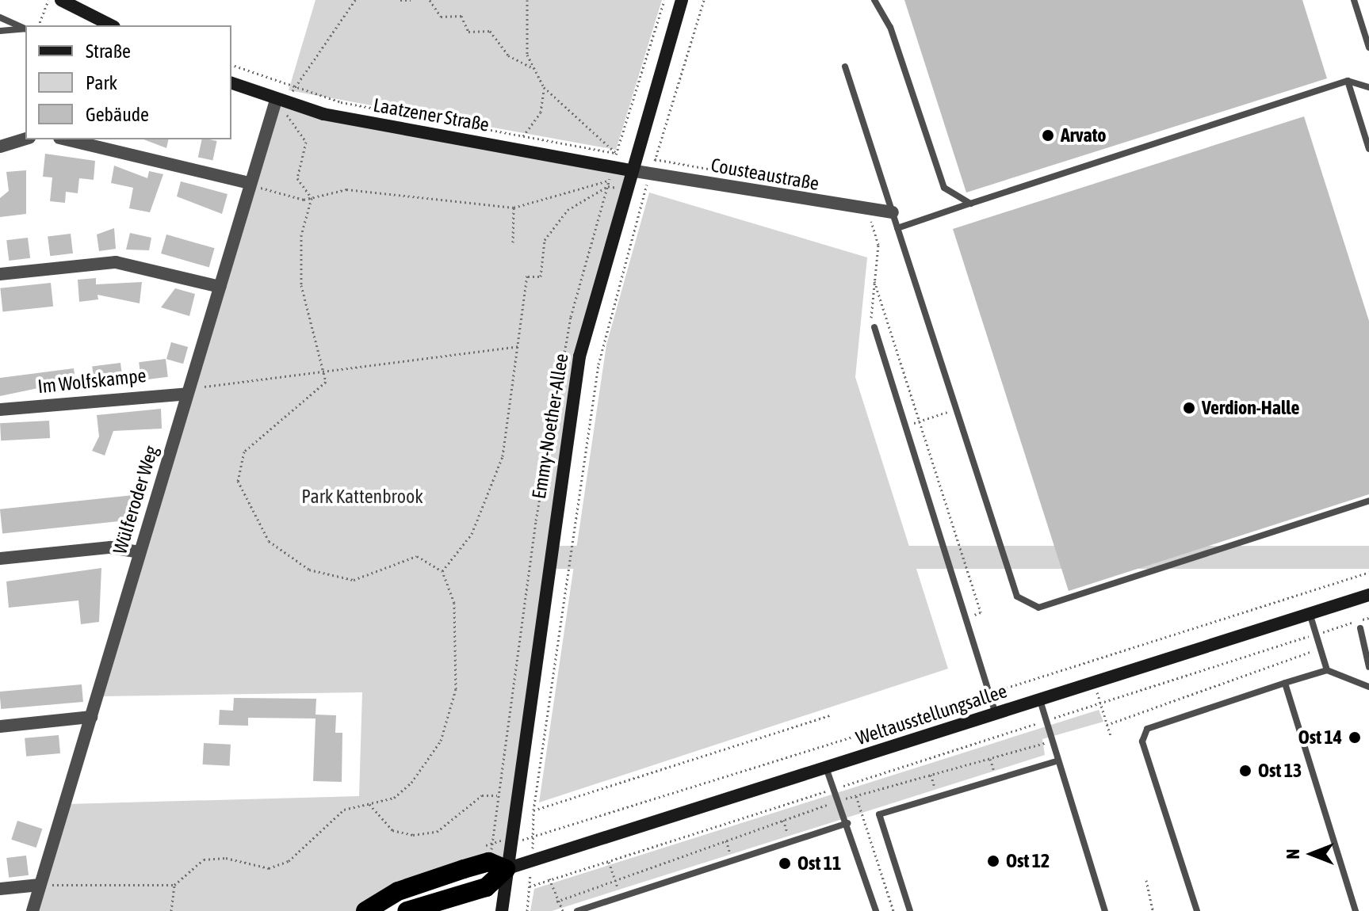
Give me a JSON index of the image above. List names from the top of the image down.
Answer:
{
  "streets": {
    "main road": ["Laatzener Straße", "Emmy-Noether-Allee", "Weltausstellungsallee"],
    "street": ["Cousteaustraße", "Im Wolfskampe", "Wülferoder Weg"]
  },
  "crossings": [
    ["Laatzener Straße", "Cousteaustraße"],
    ["Laatzener Straße", "Emmy-Noether-Allee"],
    ["Laatzener Straße", "Wülferoder Weg"],
    ["Cousteaustraße", "Emmy-Noether-Allee"],
    ["Im Wolfskampe", "Wülferoder Weg"],
    ["Emmy-Noether-Allee", "Weltausstellungsallee"]
  ],
  "parks": ["Park Kattenbrook"],
  "places": [
    "Arvato",
    "Verdion-Halle",
    "Ost 14",
    "Ost 13",
    "Ost 12",
    "Ost 11"
  ],
  "legend": ["Straße", "Park", "Gebäude"],
  "north": "left"
}
